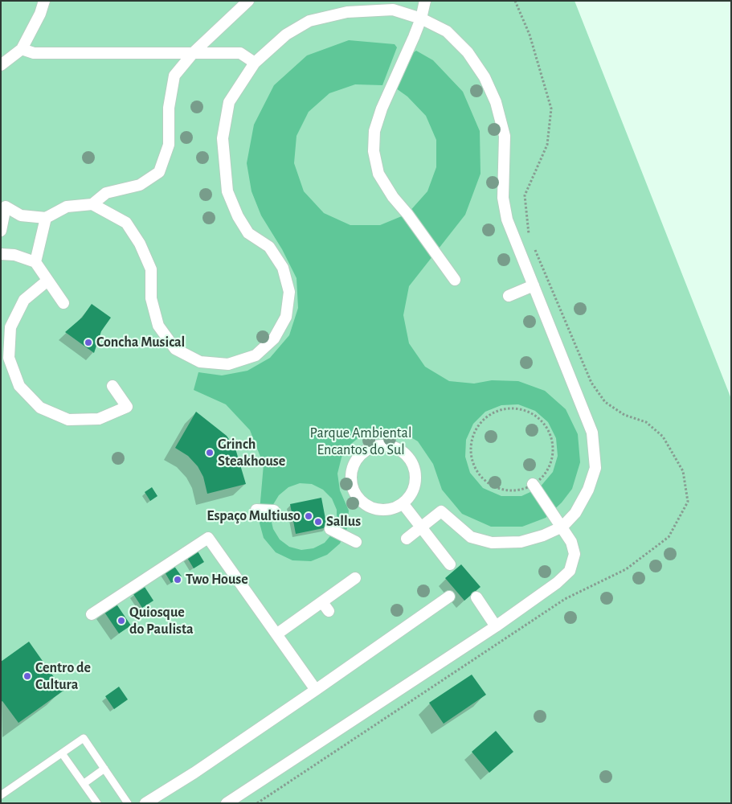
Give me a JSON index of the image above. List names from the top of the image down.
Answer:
{
  "parks": ["Parque Ambiental Encantos do Sul"],
  "places": [
    "Concha Musical",
    "Grinch Steakhouse",
    "Espaço Multiuso",
    "Sallus",
    "Two House",
    "Quiosque do Paulista",
    "Centro de Cultura"
  ]
}
